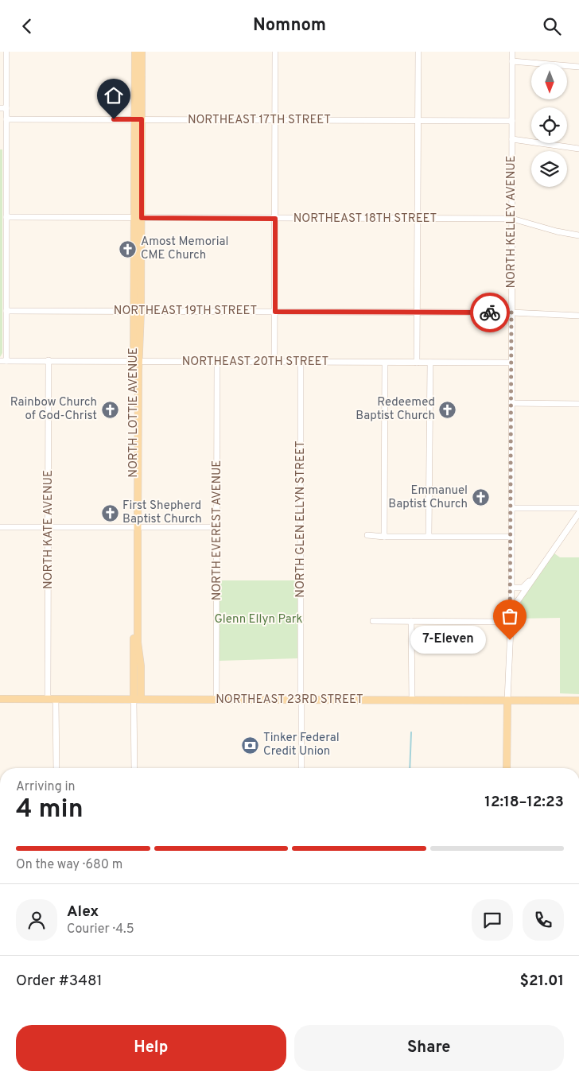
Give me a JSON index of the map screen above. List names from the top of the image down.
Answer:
{
  "streets": {
    "main road": ["NORTH KELLEY AVENUE", "NORTH LOTTIE AVENUE", "NORTHEAST 23RD STREET"],
    "street": [
      "NORTHEAST 17TH STREET",
      "NORTHEAST 18TH STREET",
      "NORTHEAST 19TH STREET",
      "NORTHEAST 20TH STREET",
      "NORTH GLEN ELLYN STREET",
      "NORTH KATE AVENUE",
      "NORTH EVEREST AVENUE"
    ]
  },
  "crossings": [
    ["NORTHEAST 17TH STREET", "NORTH KELLEY AVENUE"],
    ["NORTHEAST 17TH STREET", "NORTH LOTTIE AVENUE"],
    ["NORTHEAST 18TH STREET", "NORTH KELLEY AVENUE"],
    ["NORTHEAST 18TH STREET", "NORTH LOTTIE AVENUE"],
    ["NORTH KELLEY AVENUE", "NORTHEAST 19TH STREET"],
    ["NORTH KELLEY AVENUE", "NORTHEAST 20TH STREET"],
    ["NORTH KELLEY AVENUE", "NORTHEAST 23RD STREET"],
    ["NORTHEAST 19TH STREET", "NORTH LOTTIE AVENUE"],
    ["NORTHEAST 20TH STREET", "NORTH LOTTIE AVENUE"],
    ["NORTHEAST 20TH STREET", "NORTH GLEN ELLYN STREET"],
    ["NORTHEAST 20TH STREET", "NORTH KATE AVENUE"],
    ["NORTHEAST 20TH STREET", "NORTH EVEREST AVENUE"],
    ["NORTH LOTTIE AVENUE", "NORTHEAST 23RD STREET"],
    ["NORTH GLEN ELLYN STREET", "NORTHEAST 23RD STREET"],
    ["NORTH KATE AVENUE", "NORTHEAST 23RD STREET"],
    ["NORTH EVEREST AVENUE", "NORTHEAST 23RD STREET"]
  ],
  "parks": ["Glenn Ellyn Park"],
  "places": {
    "church": [
      "Amost Memorial CME Church",
      "Rainbow Church of God-Christ",
      "Redeemed Baptist Church",
      "Emmanuel Baptist Church",
      "First Shepherd Baptist Church"
    ],
    "other": ["7-Eleven"],
    "bank": ["Tinker Federal Credit Union"]
  },
  "north": "bottom",
  "page": {
    "header": "Nomnom",
    "bubble": "7-Eleven",
    "heading": ["4 min", "Arriving in", "12:18–12:23"],
    "panel": [
      "Alex",
      "Courier · 4.5",
      "Order #3481",
      "$21.01"
    ],
    "bar": "On the way · 680 m",
    "buttons": ["Help", "Share"]
  }
}
